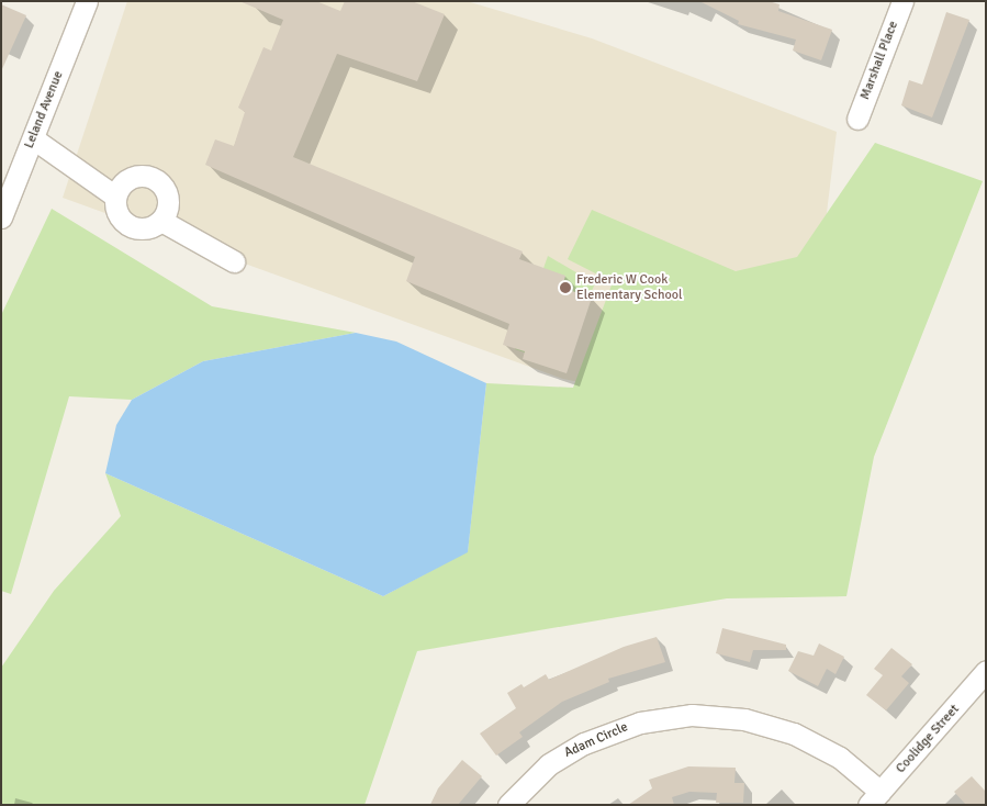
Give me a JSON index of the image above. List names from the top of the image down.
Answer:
{
  "streets": {
    "street": [
      "Marshall Place",
      "Leland Avenue",
      "Coolidge Street",
      "Adam Circle"
    ]
  },
  "crossings": [
    ["Coolidge Street", "Adam Circle"]
  ],
  "places": ["Frederic W Cook Elementary School"]
}
